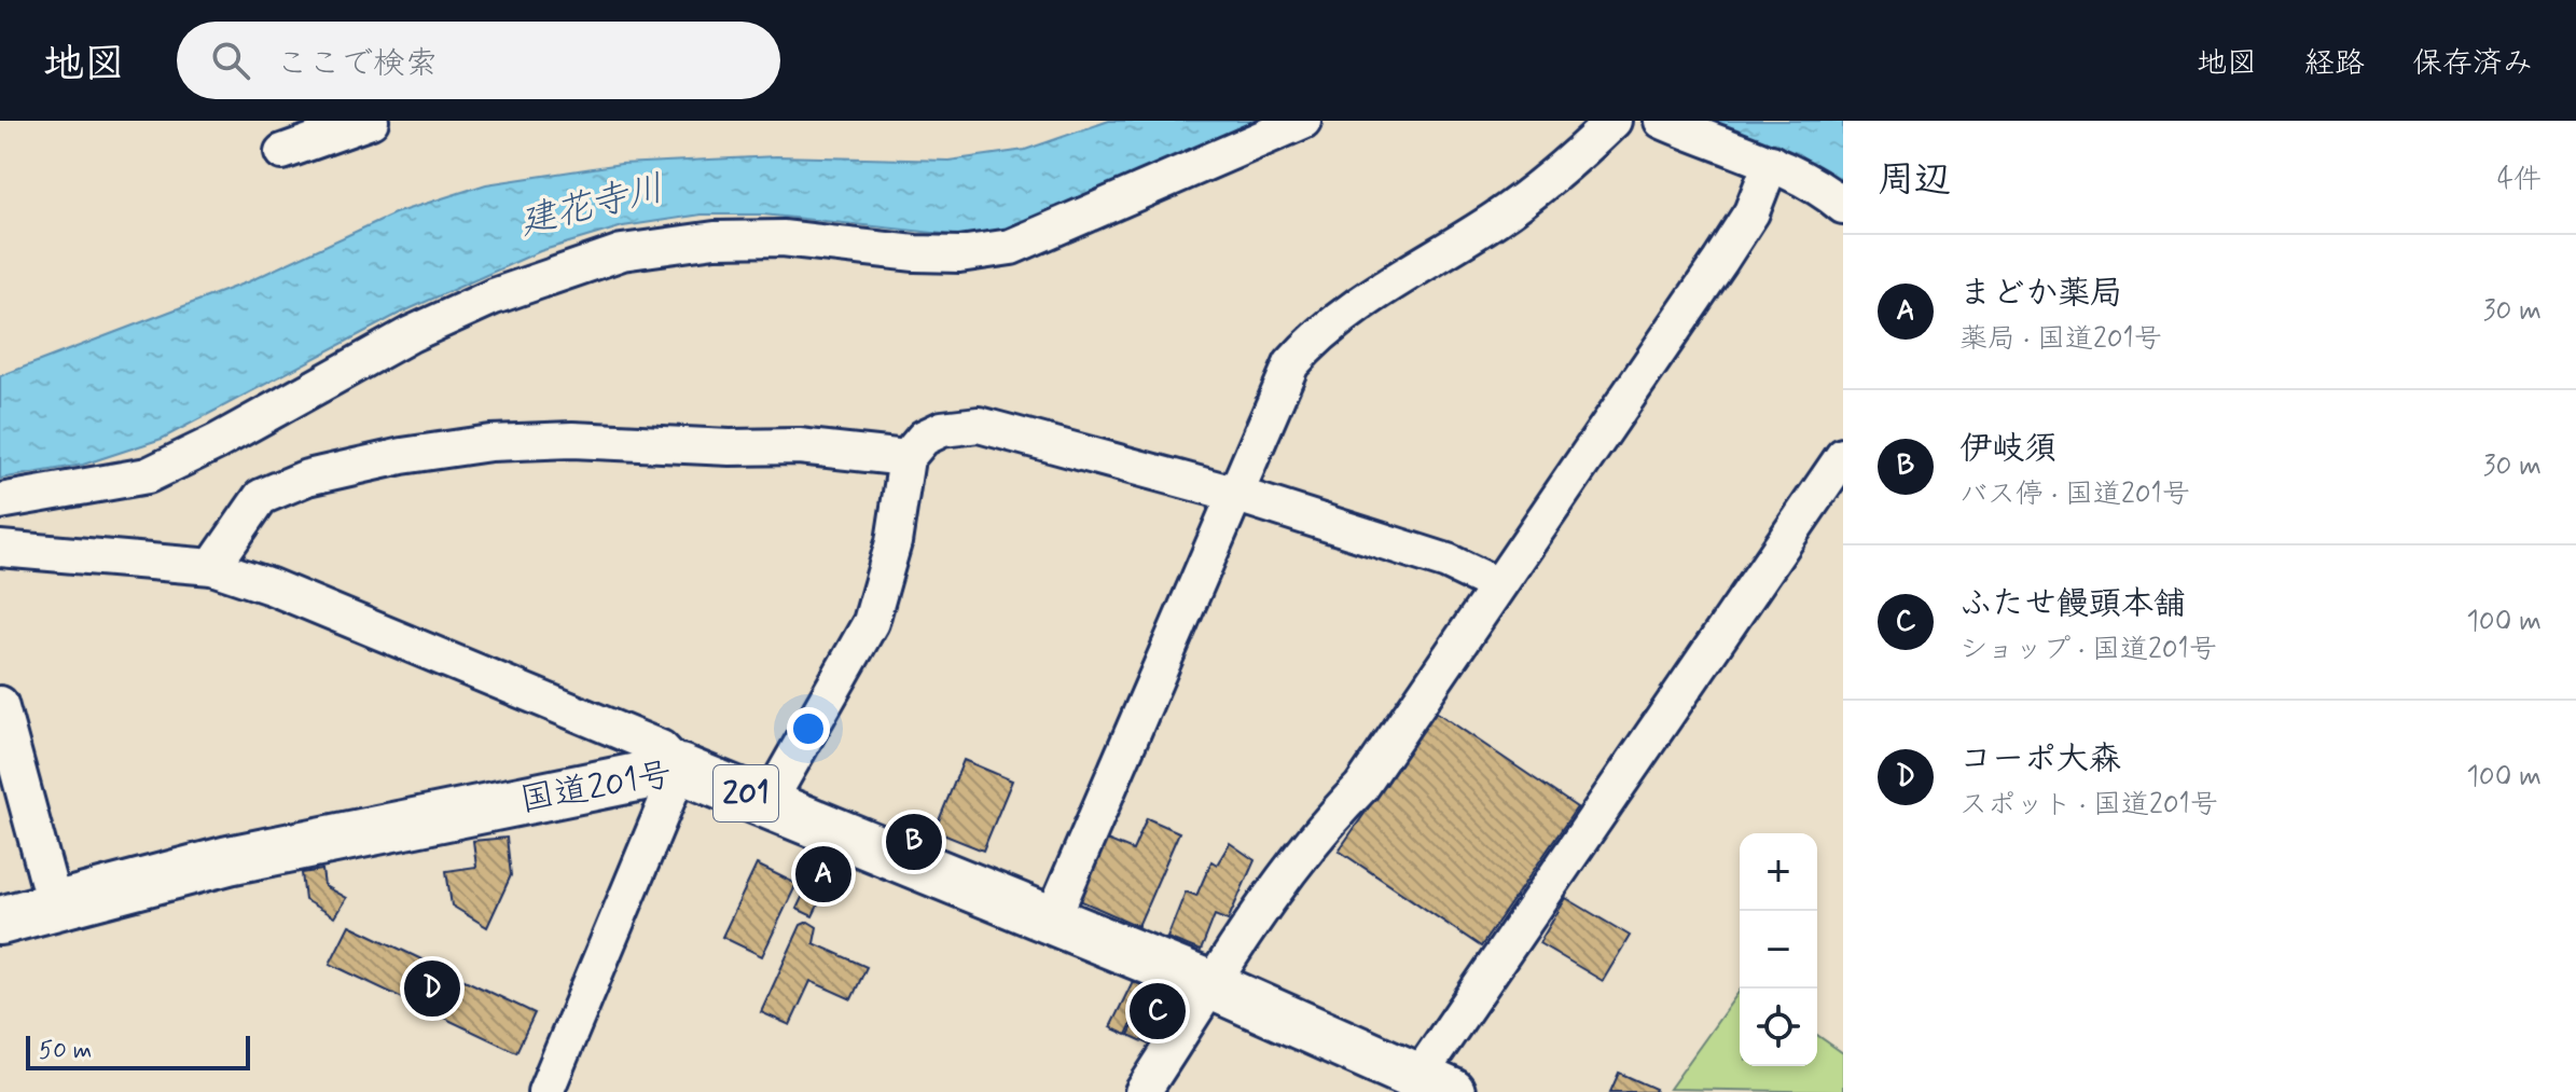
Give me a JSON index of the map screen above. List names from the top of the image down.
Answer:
{
  "streets": {
    "highway": ["国道201号", "201"]
  },
  "water": ["建花寺川"],
  "scale_bar": "50 m",
  "page": {
    "header": "地図",
    "search": "ここで検索",
    "nav": ["地図", "経路", "保存済み"],
    "heading": ["周辺", "4件"],
    "list": [
      {
        "mark": "A",
        "name": "まどか薬局",
        "note": "薬局 · 国道201号",
        "value": "30 m"
      },
      {
        "mark": "B",
        "name": "伊岐須",
        "note": "バス停 · 国道201号",
        "value": "30 m"
      },
      {
        "mark": "C",
        "name": "ふたせ饅頭本舗",
        "note": "ショップ · 国道201号",
        "value": "100 m"
      },
      {
        "mark": "D",
        "name": "コーポ大森",
        "note": "スポット · 国道201号",
        "value": "100 m"
      }
    ],
    "pins": [
      "B",
      "A",
      "D",
      "C"
    ],
    "map_buttons": ["+", "−"],
    "scale": "50 m"
  }
}
